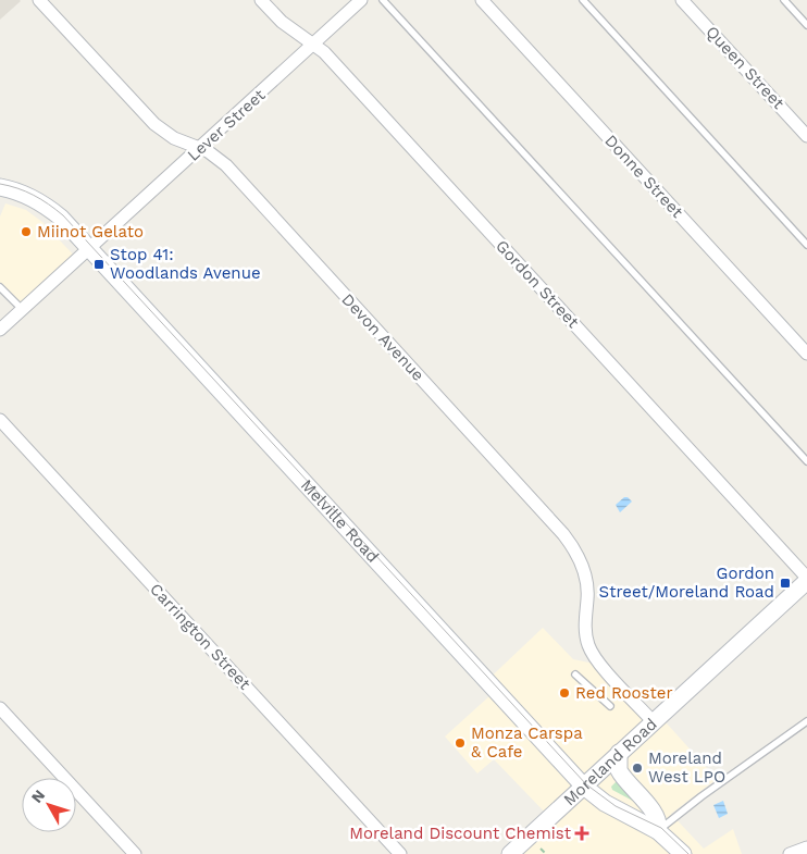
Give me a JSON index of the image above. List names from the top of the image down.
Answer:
{
  "streets": {
    "main road": ["Melville Road", "Moreland Road"],
    "street": [
      "Queen Street",
      "Lever Street",
      "Donne Street",
      "Gordon Street",
      "Devon Avenue",
      "Carrington Street"
    ]
  },
  "crossings": [
    ["Lever Street", "Gordon Street"],
    ["Lever Street", "Devon Avenue"],
    ["Lever Street", "Melville Road"],
    ["Gordon Street", "Moreland Road"],
    ["Devon Avenue", "Moreland Road"],
    ["Melville Road", "Moreland Road"]
  ],
  "places": {
    "other": [
      "Miinot Gelato",
      "Red Rooster",
      "Monza Carspa & Cafe",
      "Moreland West LPO"
    ],
    "transit": ["Stop 41: Woodlands Avenue", "Gordon Street/Moreland Road"],
    "health": ["Moreland Discount Chemist"]
  },
  "north": "top left"
}
